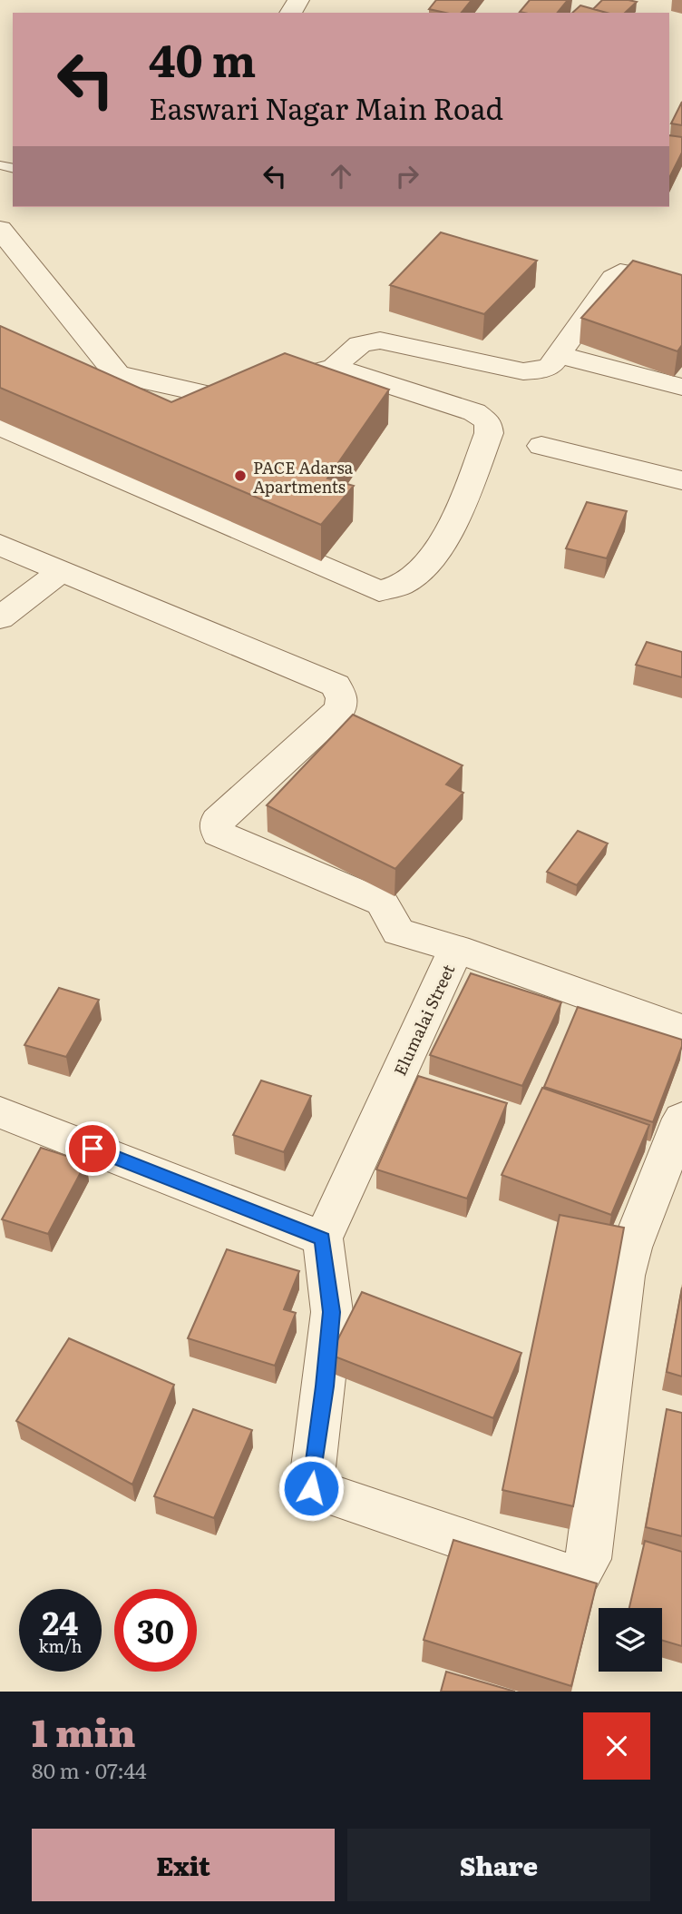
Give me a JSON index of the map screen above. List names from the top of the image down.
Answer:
{
  "streets": {
    "street": ["Elumalai Street"]
  },
  "places": ["PACE Adarsa Apartments"],
  "page": {
    "turn": ["40 m", "Easwari Nagar Main Road"],
    "speed": "24 km/h",
    "limit": "30",
    "heading": ["1 min", "80 m · 07:44"],
    "buttons": ["Exit", "Share"]
  }
}
